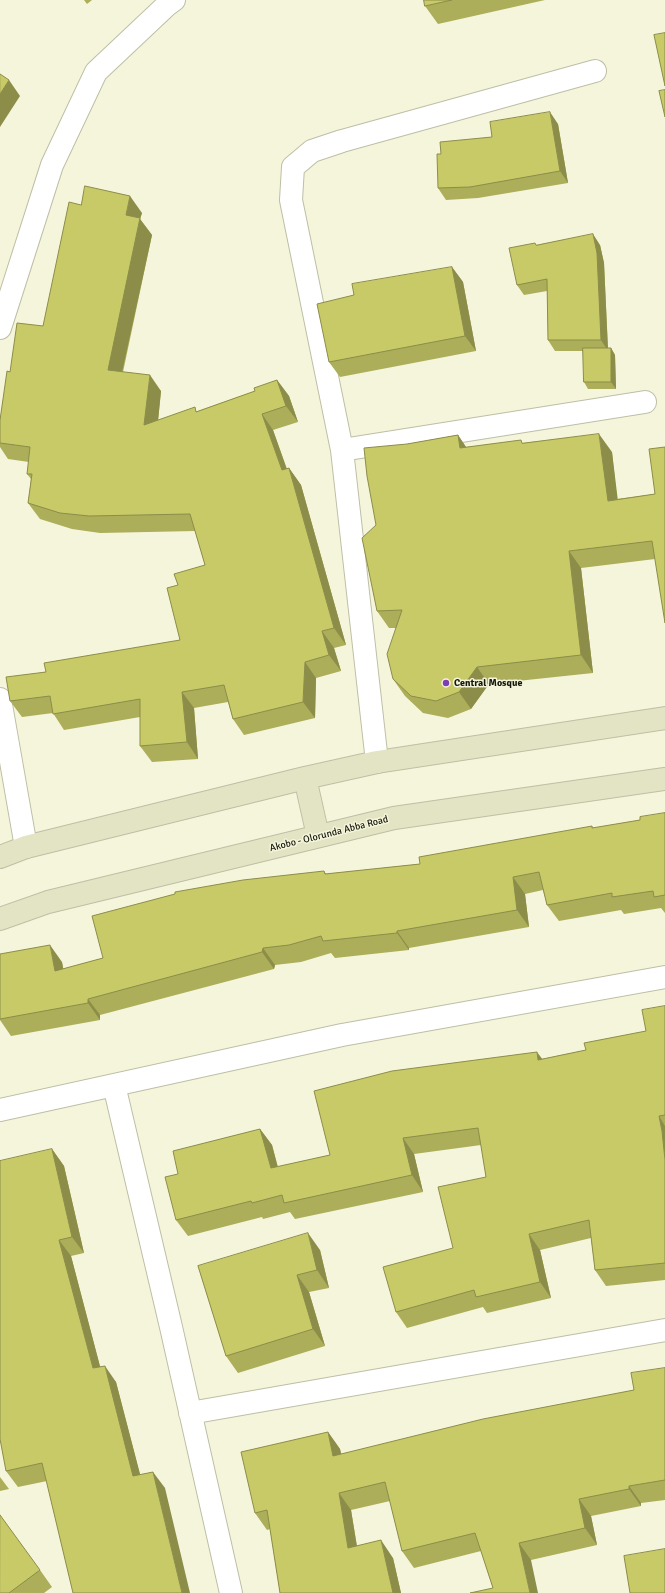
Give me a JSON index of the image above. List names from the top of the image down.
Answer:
{
  "streets": {
    "main road": ["Akobo - Olorunda Abba Road"]
  },
  "places": ["Central Mosque"]
}
